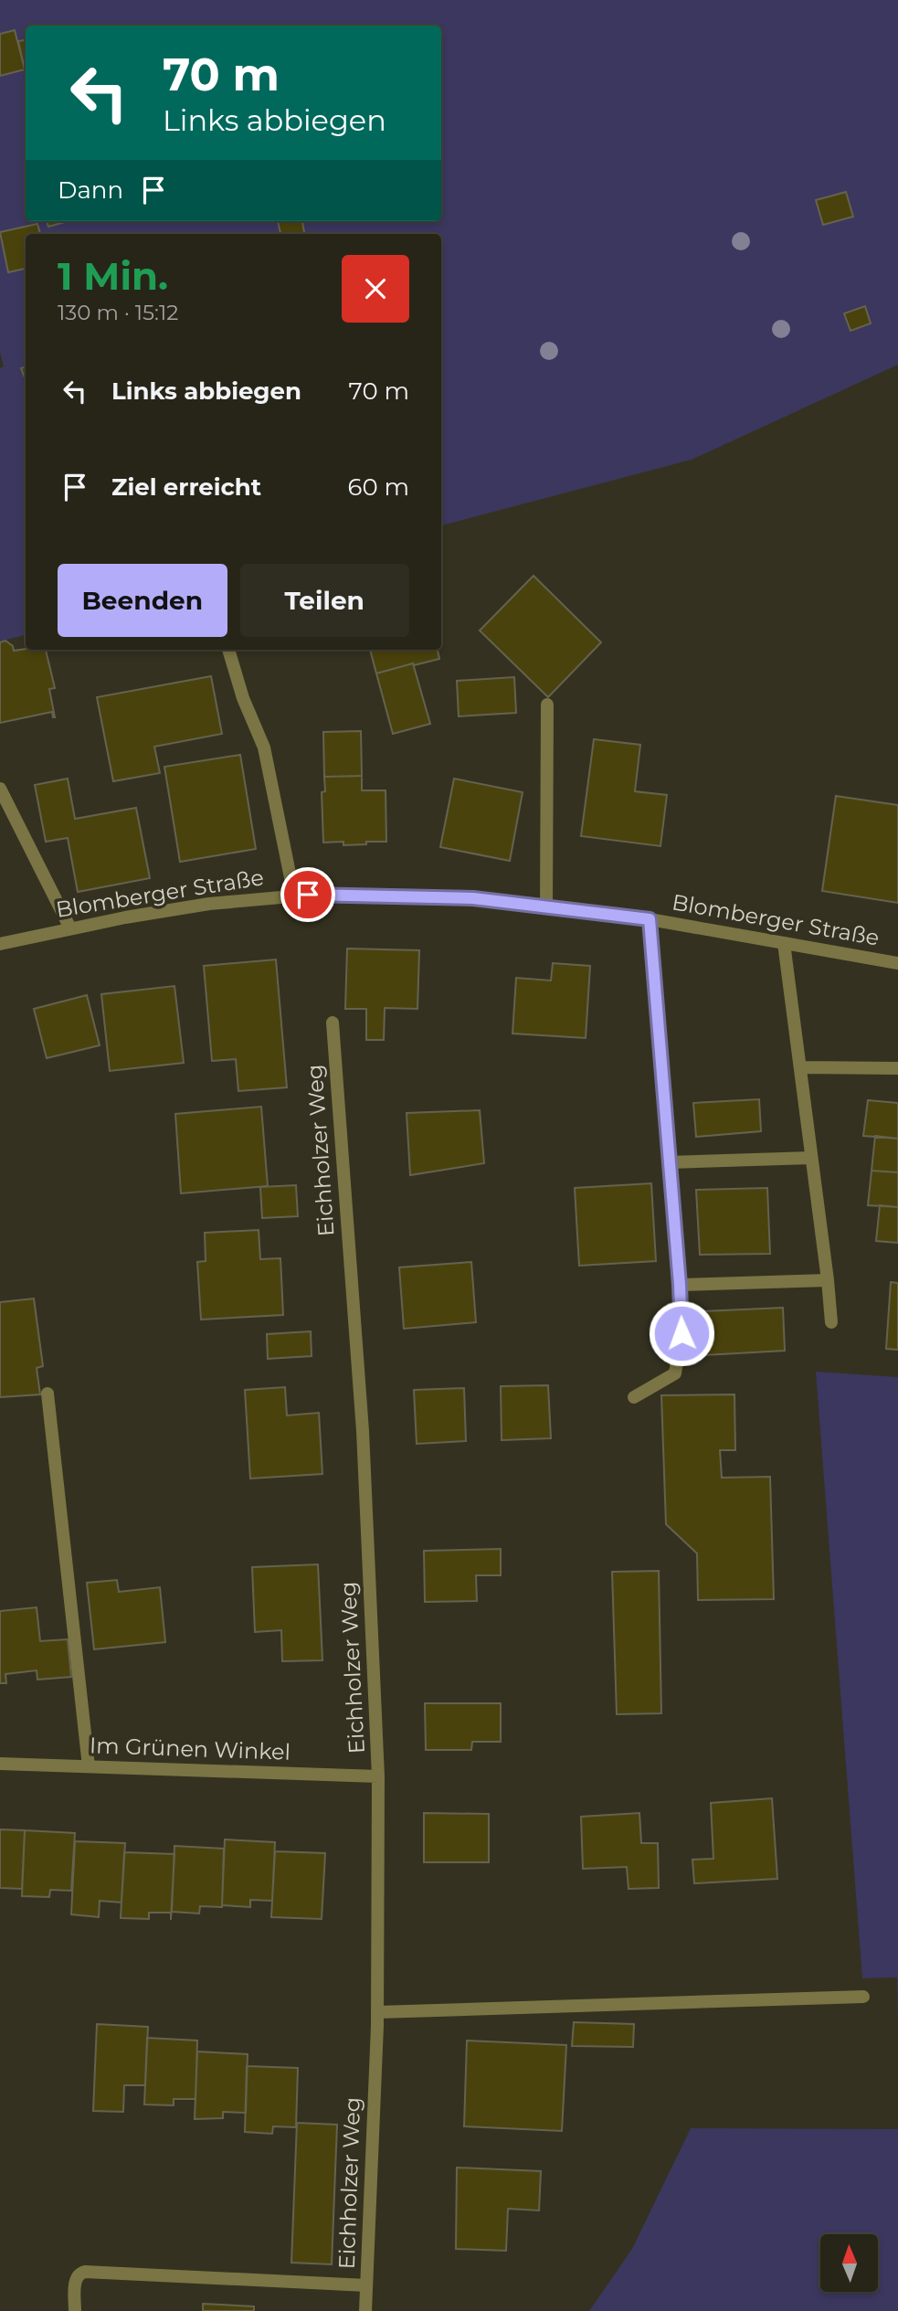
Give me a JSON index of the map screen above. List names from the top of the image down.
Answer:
{
  "streets": {
    "street": ["Blomberger Straße", "Eichholzer Weg", "Im Grünen Winkel"]
  },
  "crossings": [
    ["Eichholzer Weg", "Im Grünen Winkel"]
  ],
  "north": "top",
  "page": {
    "turn": ["70 m", "Links abbiegen"],
    "then": "Dann",
    "heading": ["1 Min.", "130 m · 15:12"],
    "list": [
      {
        "name": "Links abbiegen",
        "value": "70 m"
      },
      {
        "name": "Ziel erreicht",
        "value": "60 m"
      }
    ],
    "buttons": ["Beenden", "Teilen"]
  }
}
